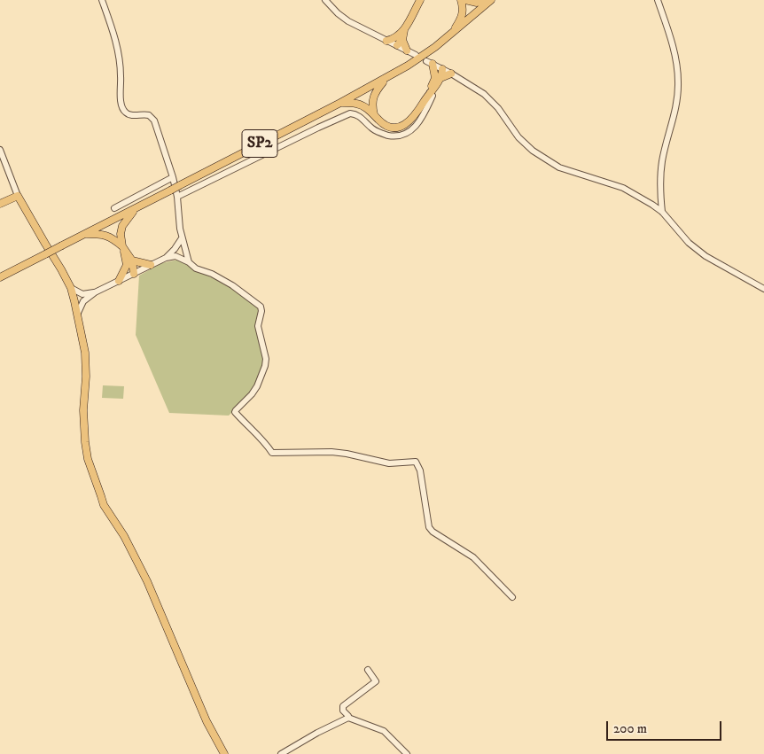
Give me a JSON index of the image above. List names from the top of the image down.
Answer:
{
  "streets": {
    "main road": ["SP2"]
  },
  "scale_bar": "200 m"
}
